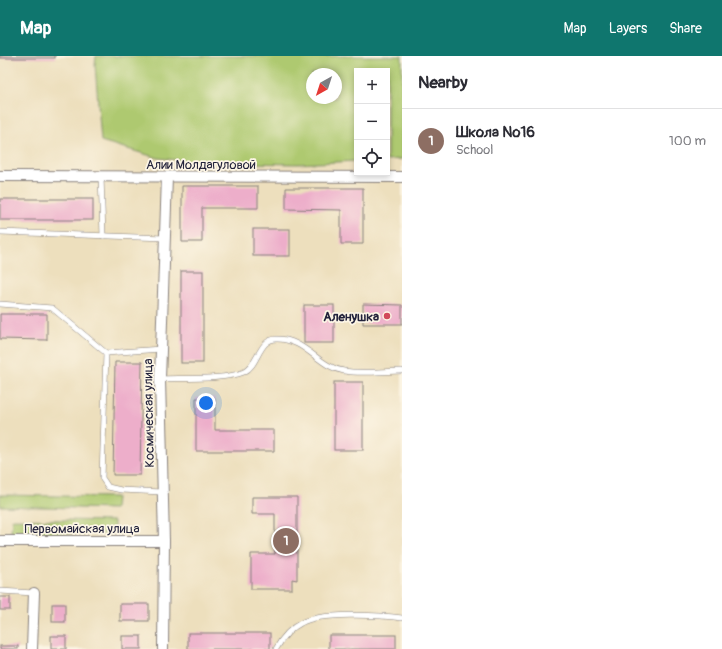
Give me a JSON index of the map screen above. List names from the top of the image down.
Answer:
{
  "streets": {
    "street": ["Алии Молдагуловой", "Космическая улица", "Первомайская улица"]
  },
  "crossings": [
    ["Алии Молдагуловой", "Космическая улица"],
    ["Космическая улица", "Первомайская улица"]
  ],
  "places": ["Аленушка"],
  "north": "bottom left",
  "page": {
    "header": "Map",
    "nav": ["Map", "Layers", "Share"],
    "heading": "Nearby",
    "map_buttons": ["+", "−"],
    "list": [
      {
        "mark": "1",
        "name": "Школа №16",
        "note": "School",
        "value": "100 m"
      }
    ],
    "pins": "1"
  }
}
